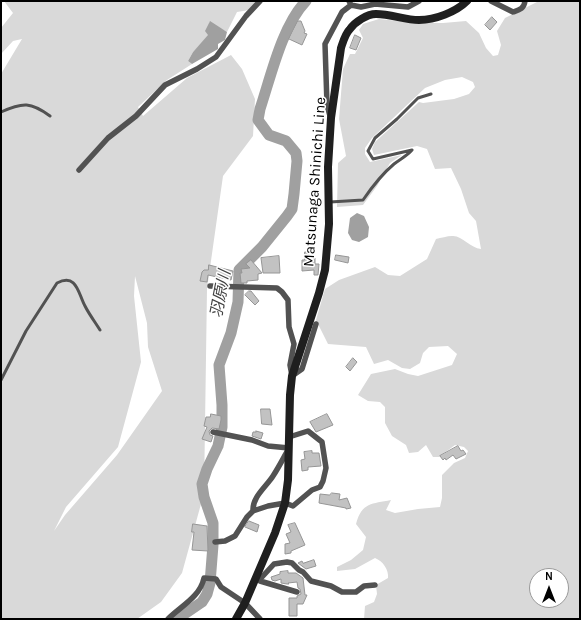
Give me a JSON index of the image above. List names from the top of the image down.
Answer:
{
  "streets": {
    "main road": ["Matsunaga Shinichi Line"]
  },
  "water": ["羽原川"],
  "north": "top"
}
